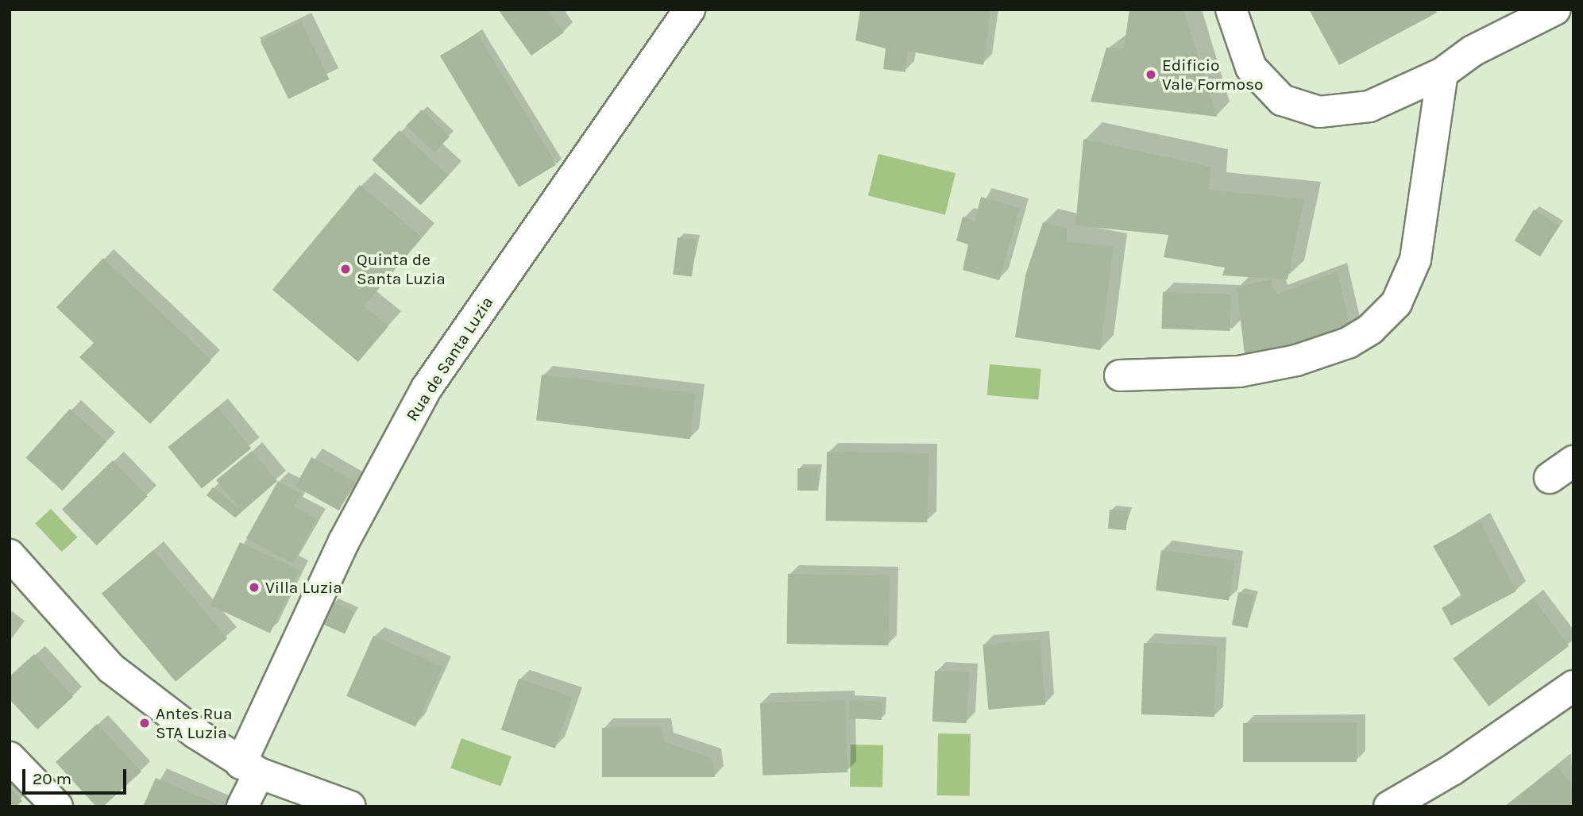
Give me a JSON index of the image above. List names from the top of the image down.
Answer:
{
  "streets": {
    "street": ["Rua de Santa Luzia"]
  },
  "places": [
    "Edificio Vale Formoso",
    "Quinta de Santa Luzia",
    "Villa Luzia",
    "Antes Rua STA Luzia"
  ],
  "scale_bar": "20 m"
}
